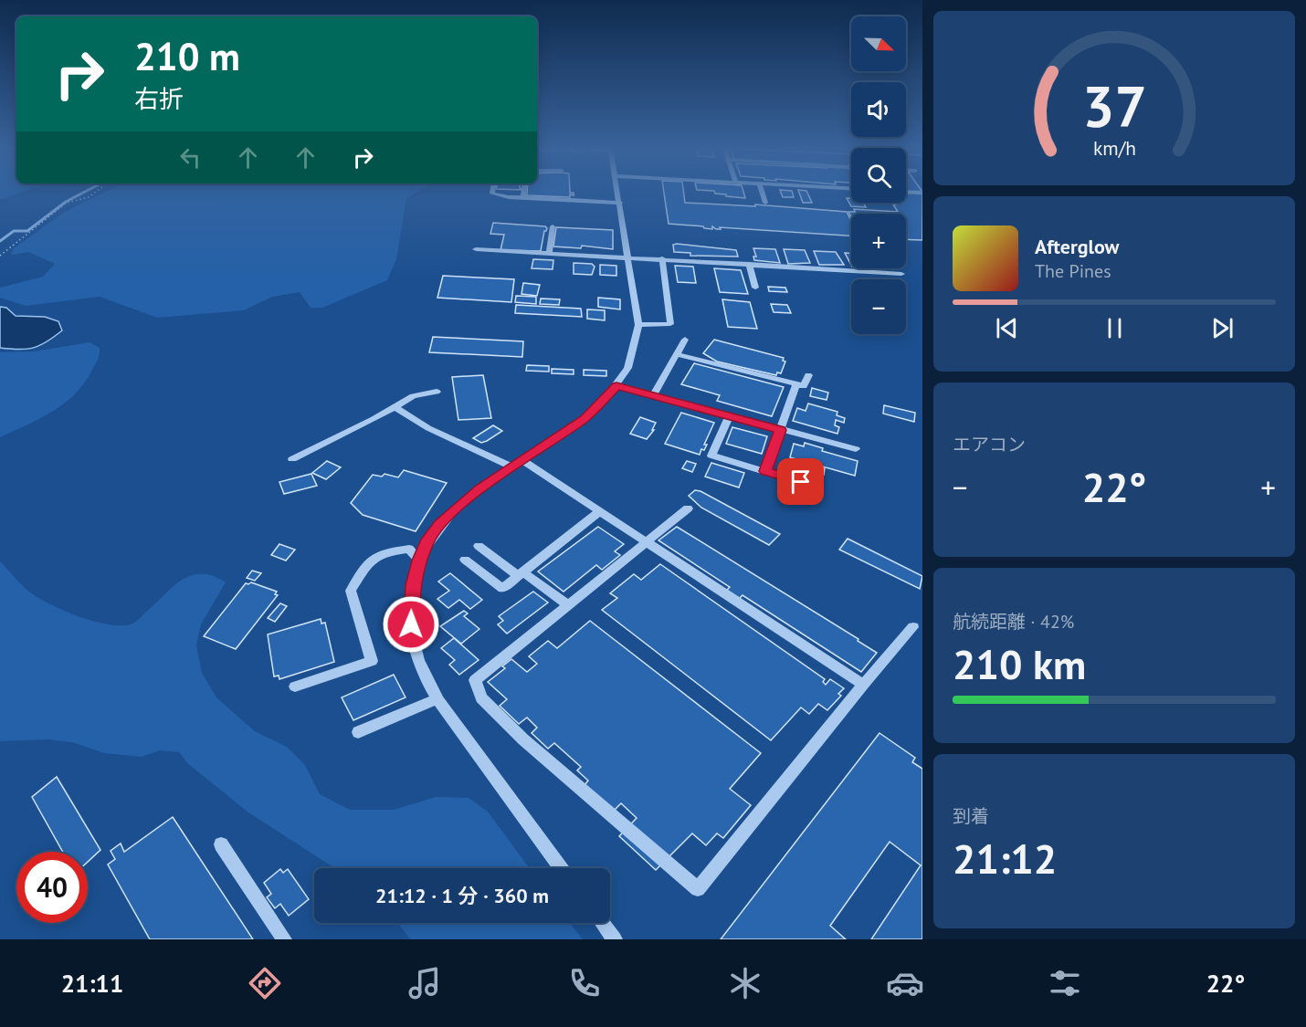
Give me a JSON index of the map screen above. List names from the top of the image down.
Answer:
{
  "north": "bottom right",
  "page": {
    "map_buttons": ["+", "−"],
    "turn": ["210 m", "右折"],
    "song": ["Afterglow", "The Pines"],
    "tile": [
      "エアコン",
      ["航続距離 · 42%", "210 km"],
      ["到着", "21:12"]
    ],
    "heat": ["−", "22°", "+"],
    "limit": "40",
    "trip": "21:12 · 1 分 · 360 m",
    "tabs": ["21:11", "22°"],
    "gauge": ["37", "km/h"]
  }
}
